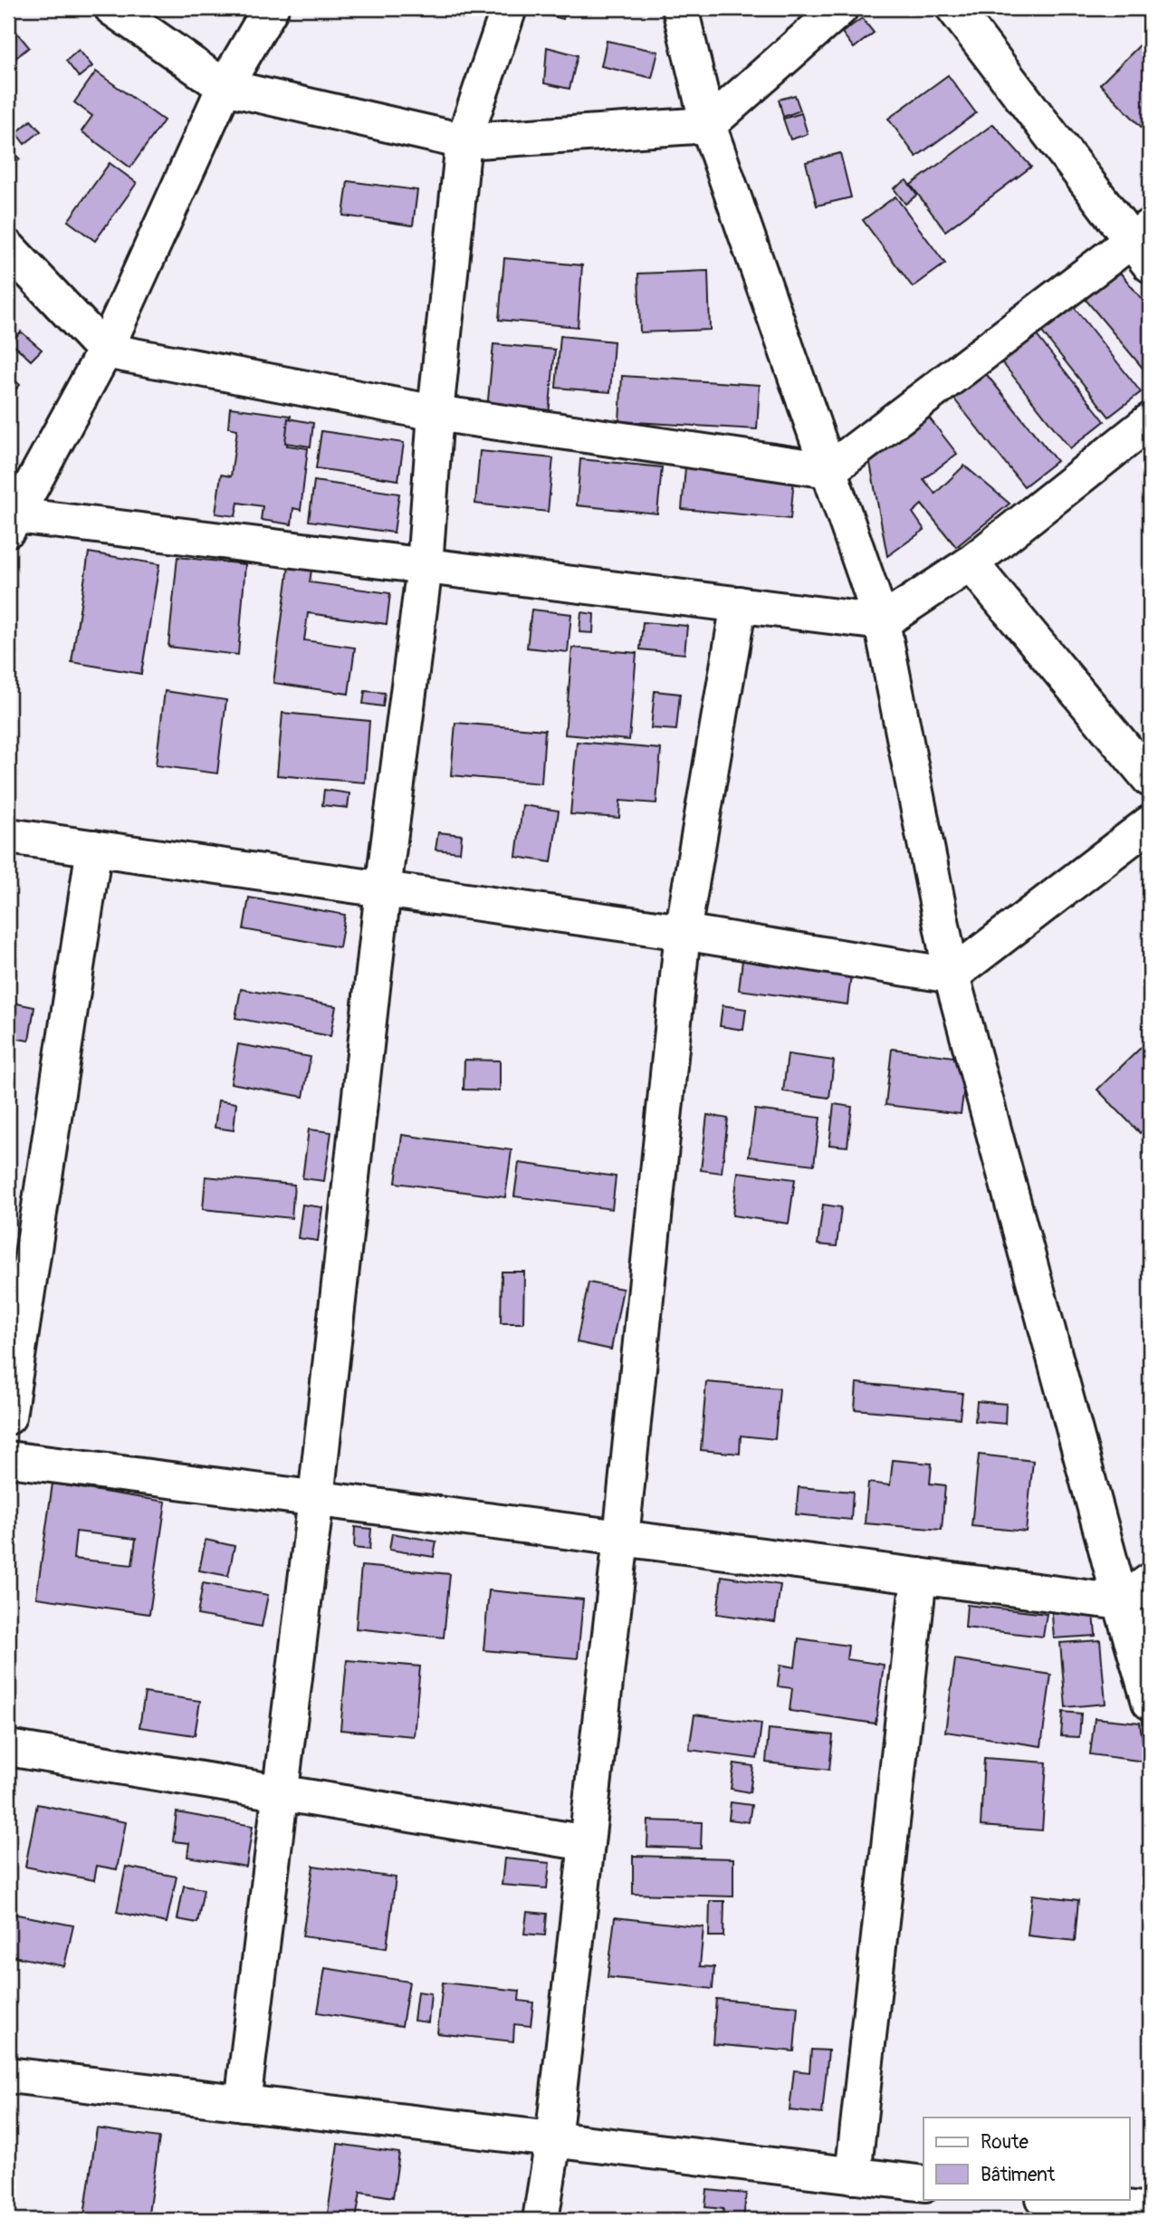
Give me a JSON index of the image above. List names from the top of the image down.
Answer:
{
  "legend": ["Route", "Bâtiment"]
}
